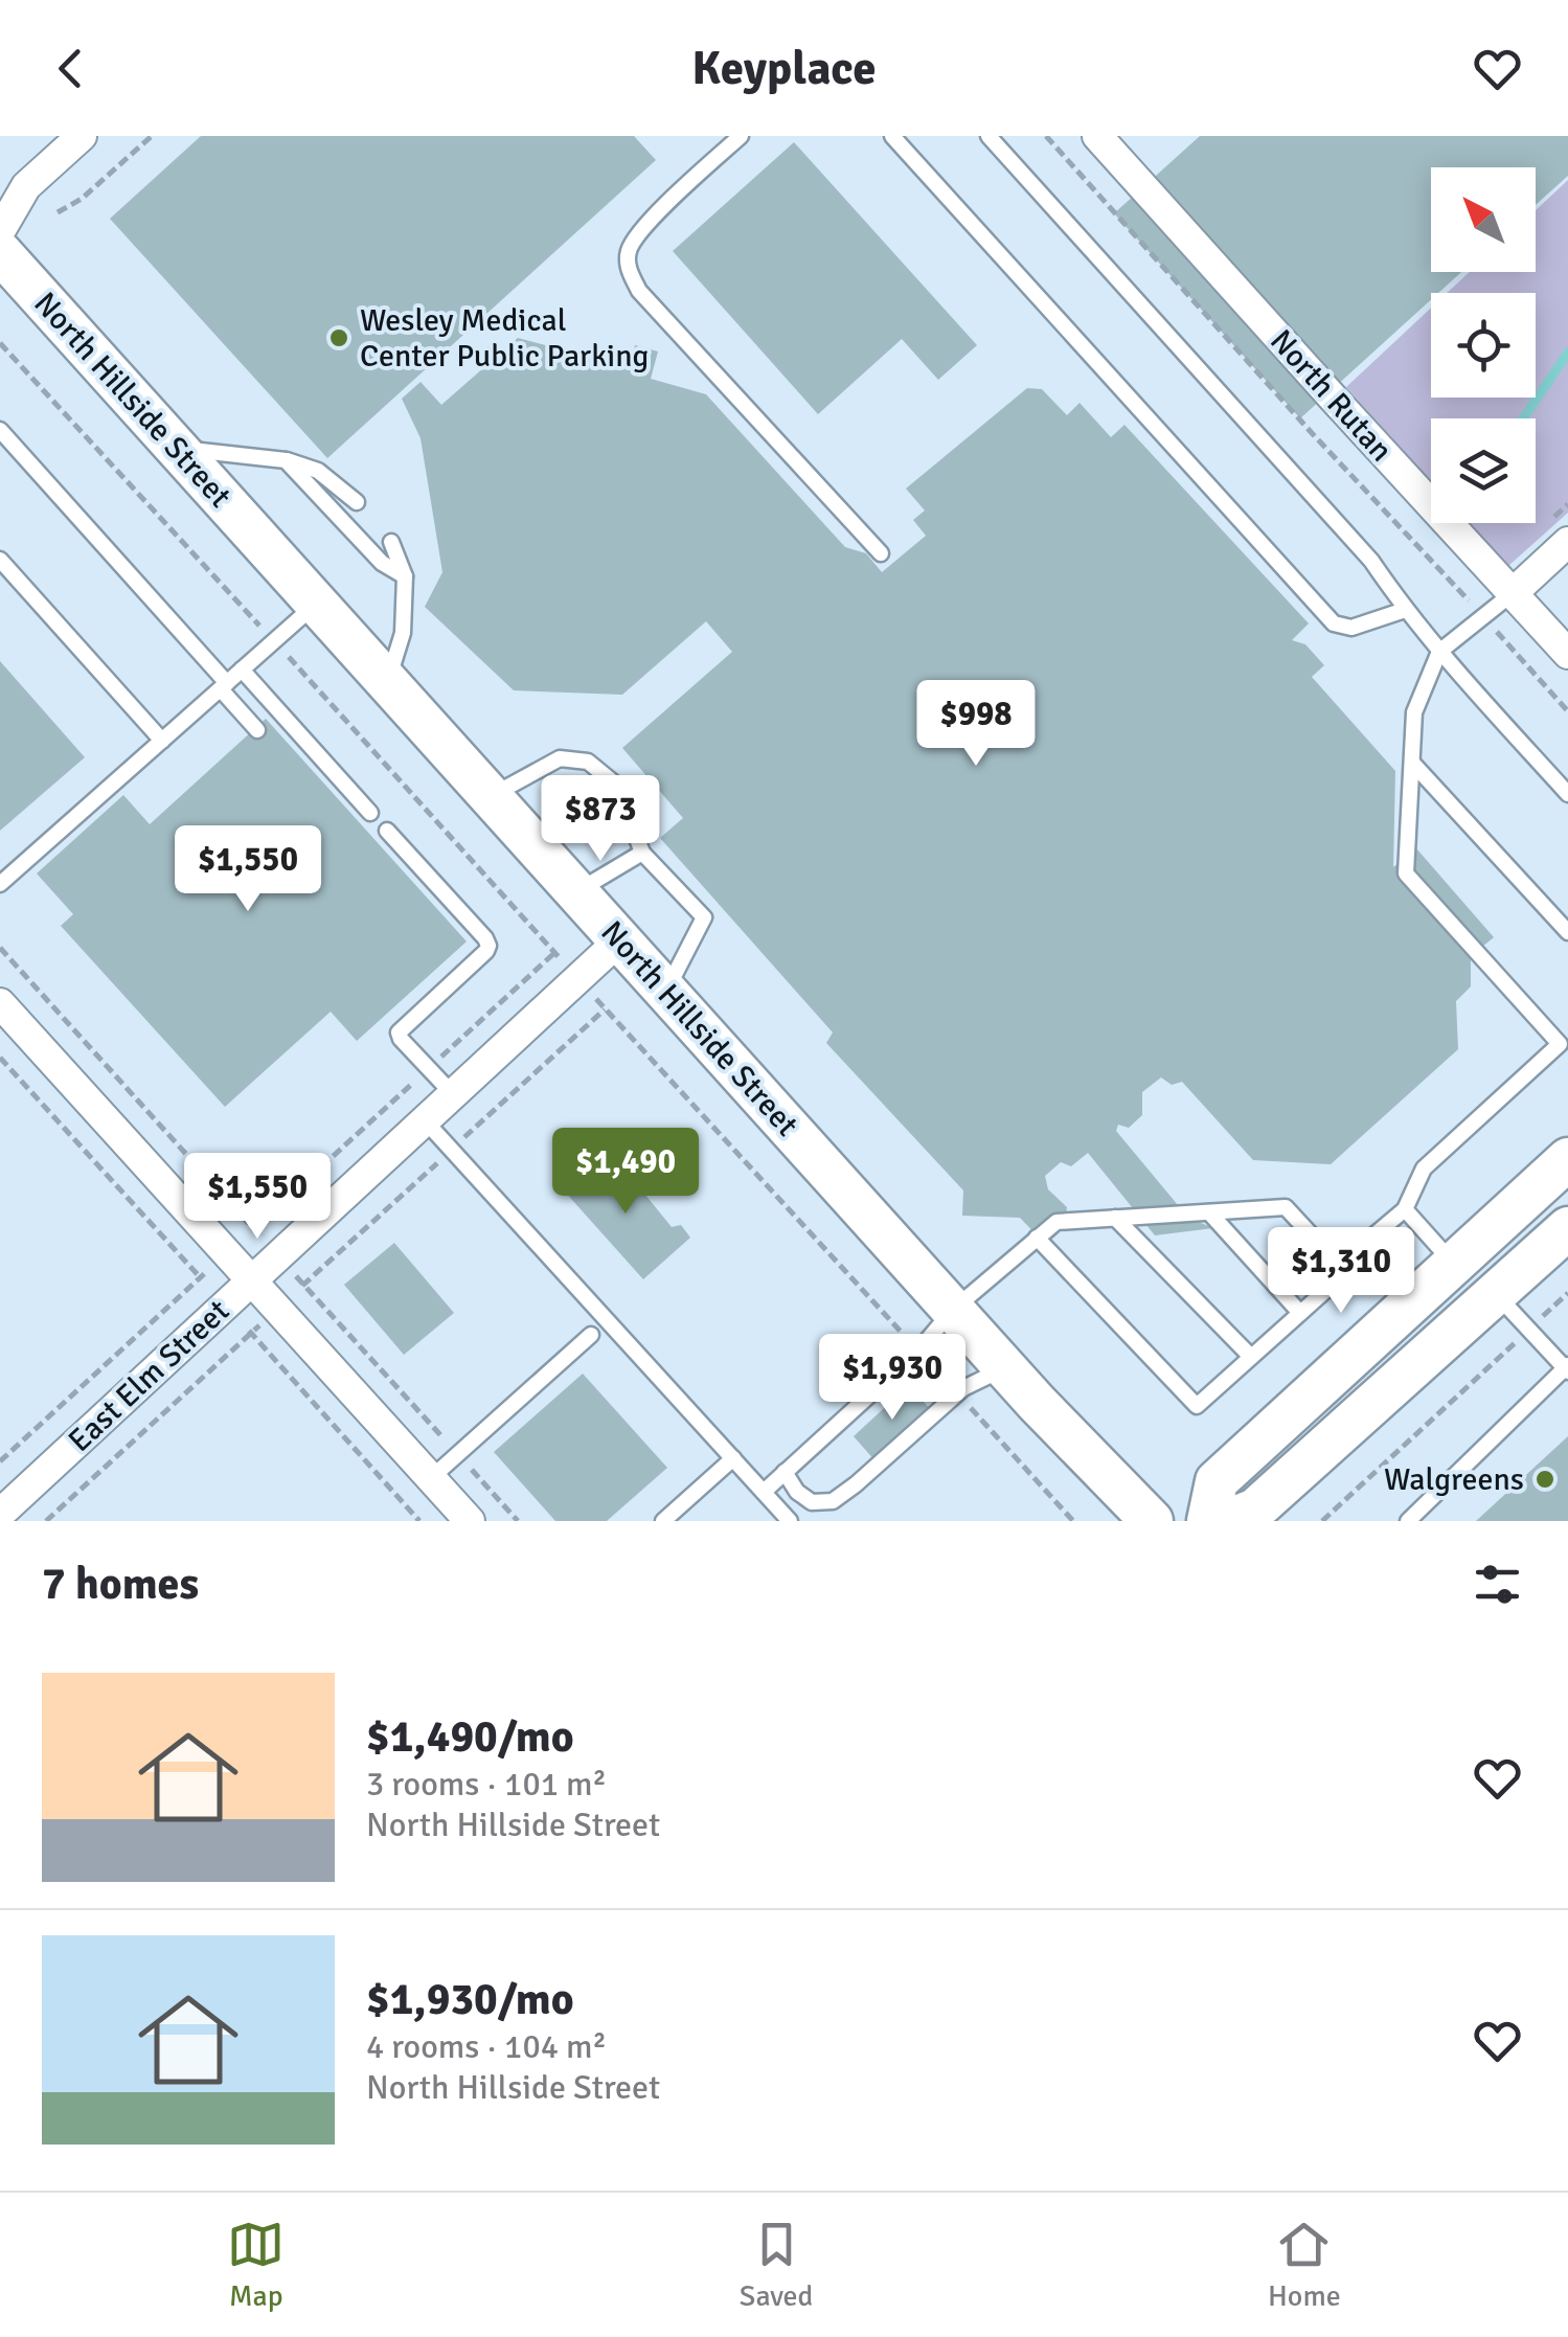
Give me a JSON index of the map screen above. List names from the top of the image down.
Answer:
{
  "streets": {
    "main road": ["North Hillside Street"],
    "street": ["North Rutan", "East Elm Street"]
  },
  "crossings": [
    ["North Hillside Street", "East Elm Street"]
  ],
  "places": ["Wesley Medical Center Public Parking", "Walgreens"],
  "north": "top left",
  "page": {
    "header": "Keyplace",
    "price": [
      "$998",
      "$873",
      "$1,550",
      "$1,490",
      "$1,550",
      "$1,310",
      "$1,930"
    ],
    "heading": "7 homes",
    "list": [
      {
        "name": "$1,490/mo",
        "note": "3 rooms · 101 m² · North Hillside Street"
      },
      {
        "name": "$1,930/mo",
        "note": "4 rooms · 104 m² · North Hillside Street"
      }
    ],
    "tabs": ["Map", "Saved", "Home"]
  }
}
